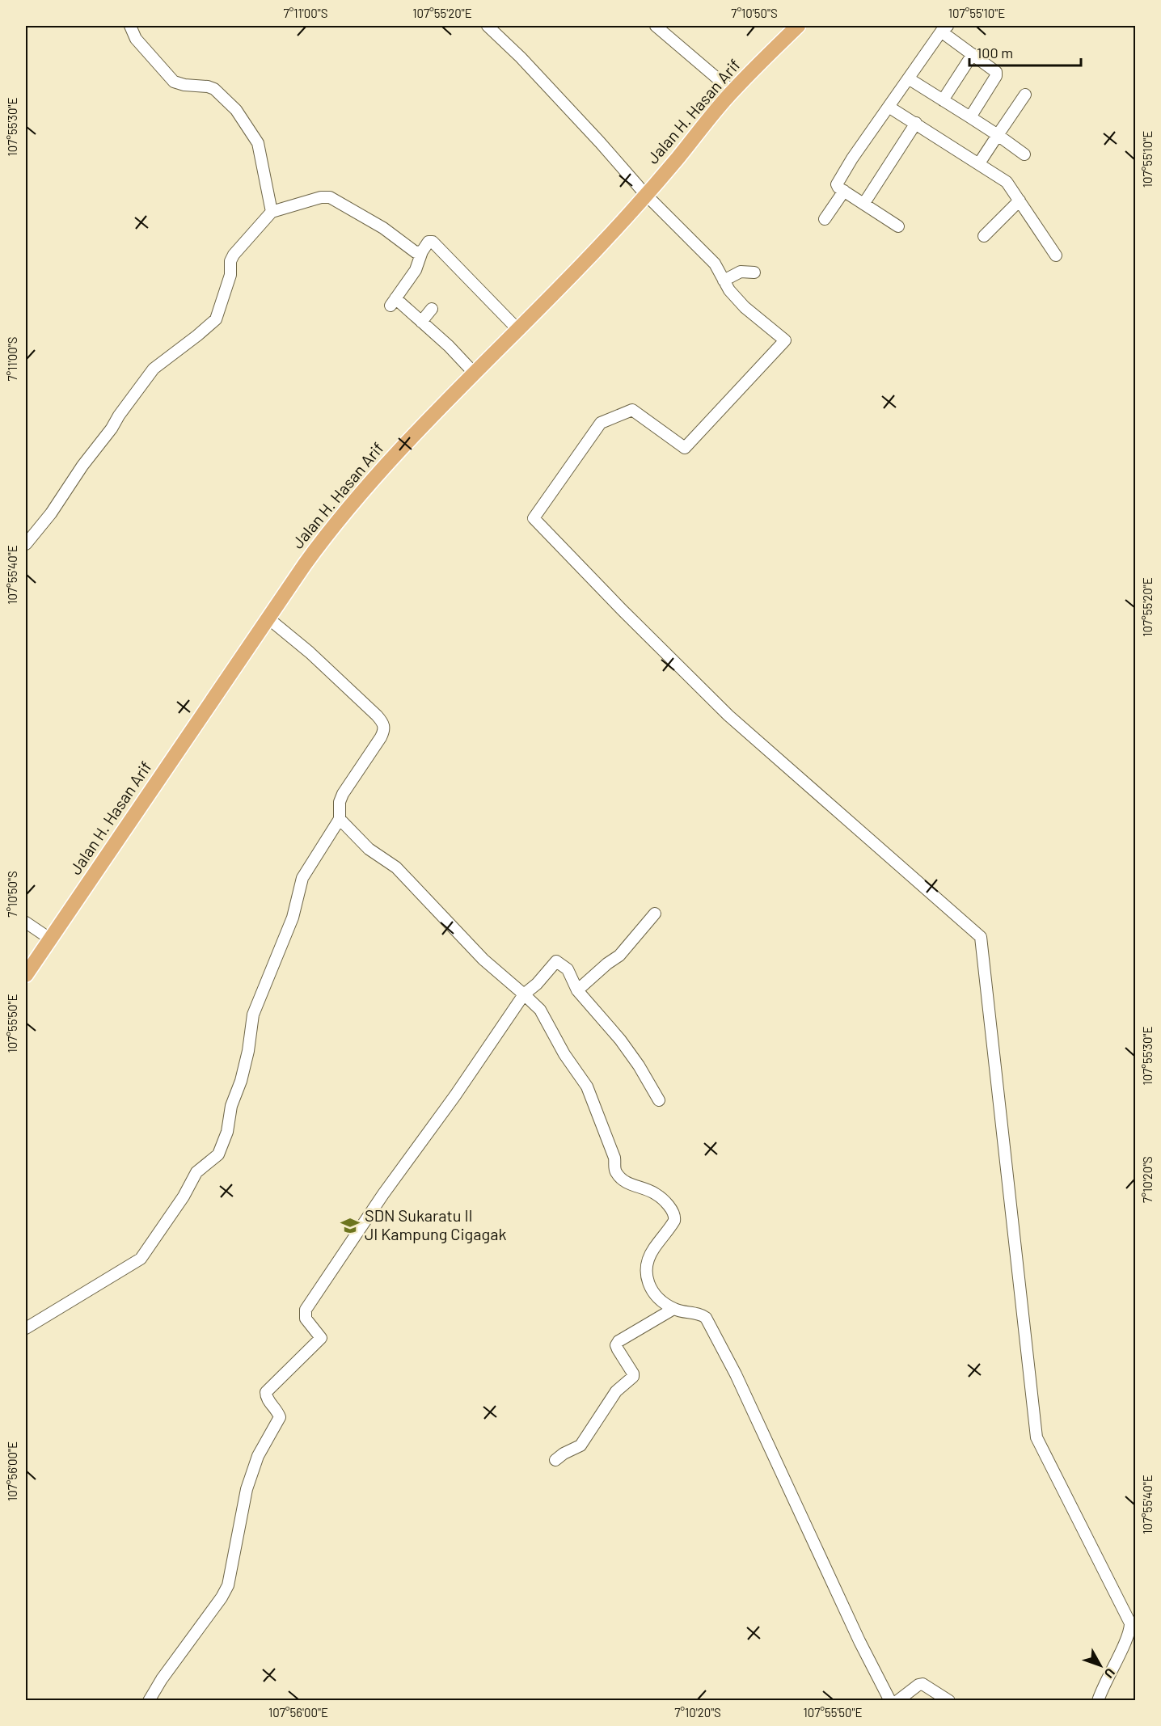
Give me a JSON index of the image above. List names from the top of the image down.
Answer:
{
  "streets": {
    "main road": ["Jalan H. Hasan Arif"]
  },
  "places": {
    "school or university": ["SDN Sukaratu II Jl Kampung Cigagak"]
  },
  "scale_bar": "100 m",
  "north": "bottom right",
  "coordinates": [
    "7°11'00\"S",
    "107°55'20\"E",
    "7°10'50\"S",
    "107°55'10\"E",
    "107°55'30\"E",
    "107°55'40\"E",
    "107°55'50\"E",
    "7°10'20\"S",
    "107°56'00\"E"
  ]
}
